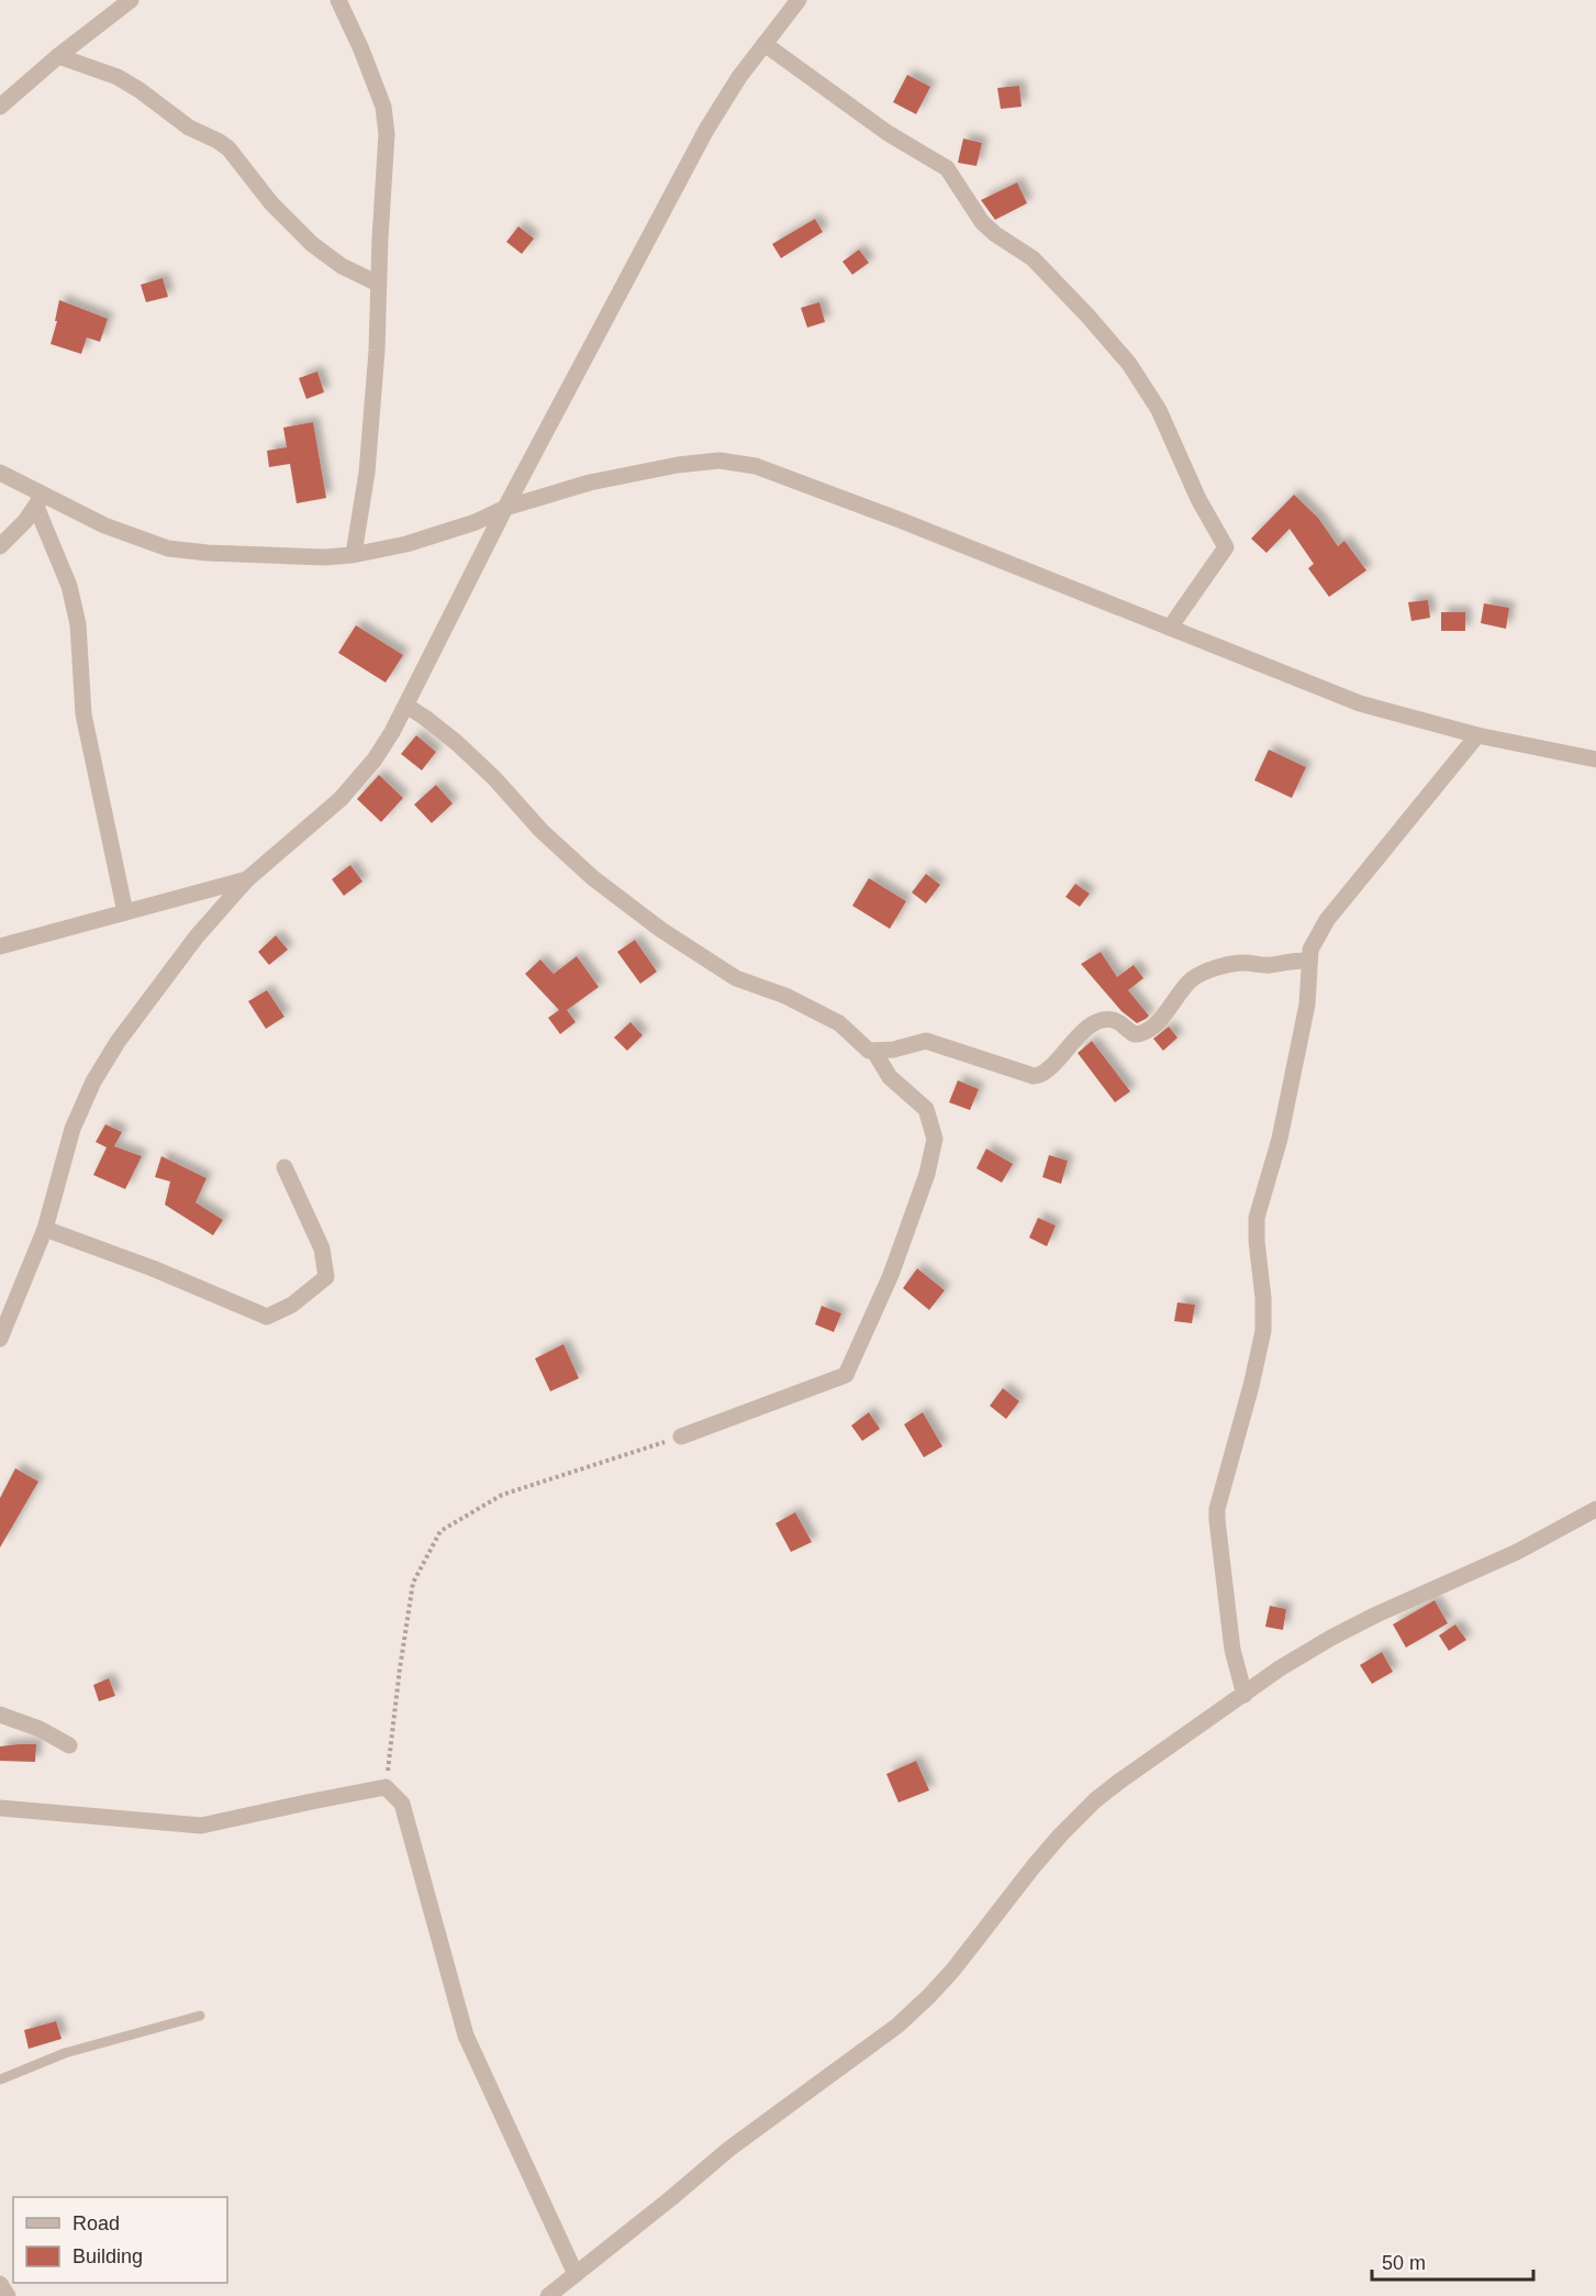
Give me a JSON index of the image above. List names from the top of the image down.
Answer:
{
  "legend": ["Road", "Building"],
  "scale_bar": "50 m"
}
